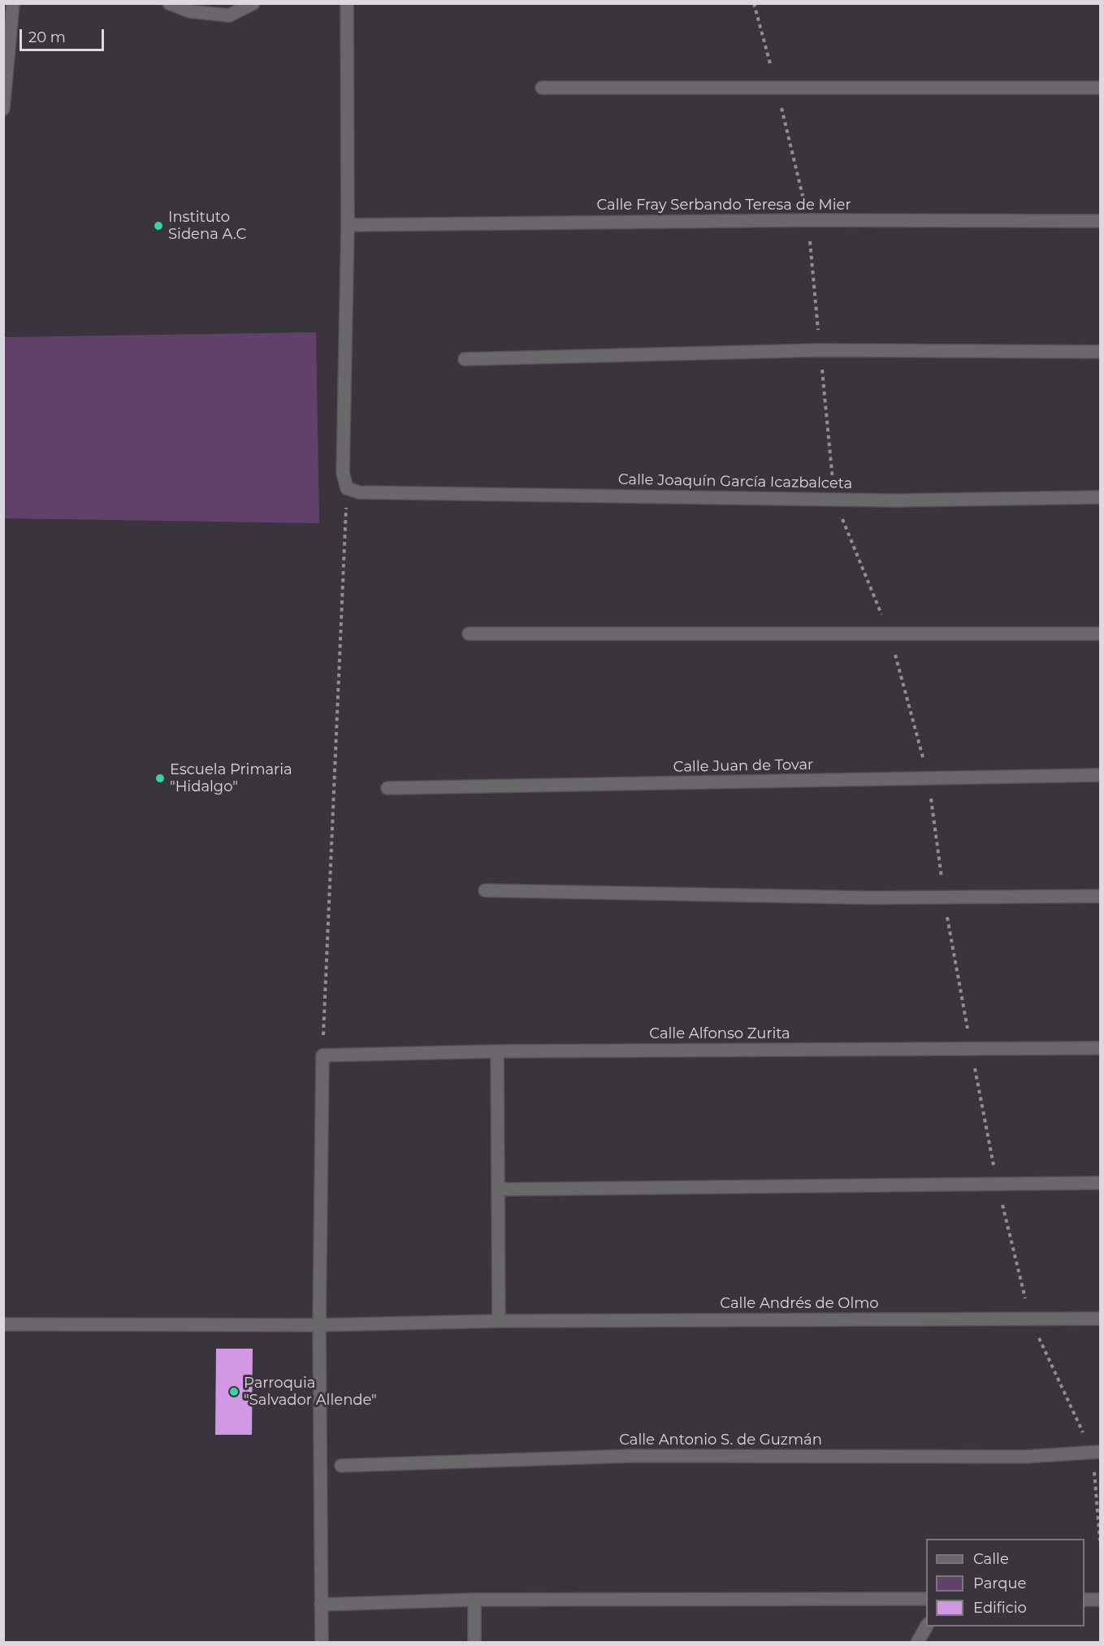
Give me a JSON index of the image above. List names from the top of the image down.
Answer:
{
  "streets": {
    "street": [
      "Calle Fray Serbando Teresa de Mier",
      "Calle Joaquín García Icazbalceta",
      "Calle Juan de Tovar",
      "Calle Alfonso Zurita",
      "Calle Andrés de Olmo",
      "Calle Antonio S. de Guzmán"
    ]
  },
  "places": ["Instituto Sidena A.C", "Escuela Primaria \"Hidalgo\"", "Parroquia \"Salvador Allende\""],
  "legend": ["Calle", "Parque", "Edificio"],
  "scale_bar": "20 m"
}
